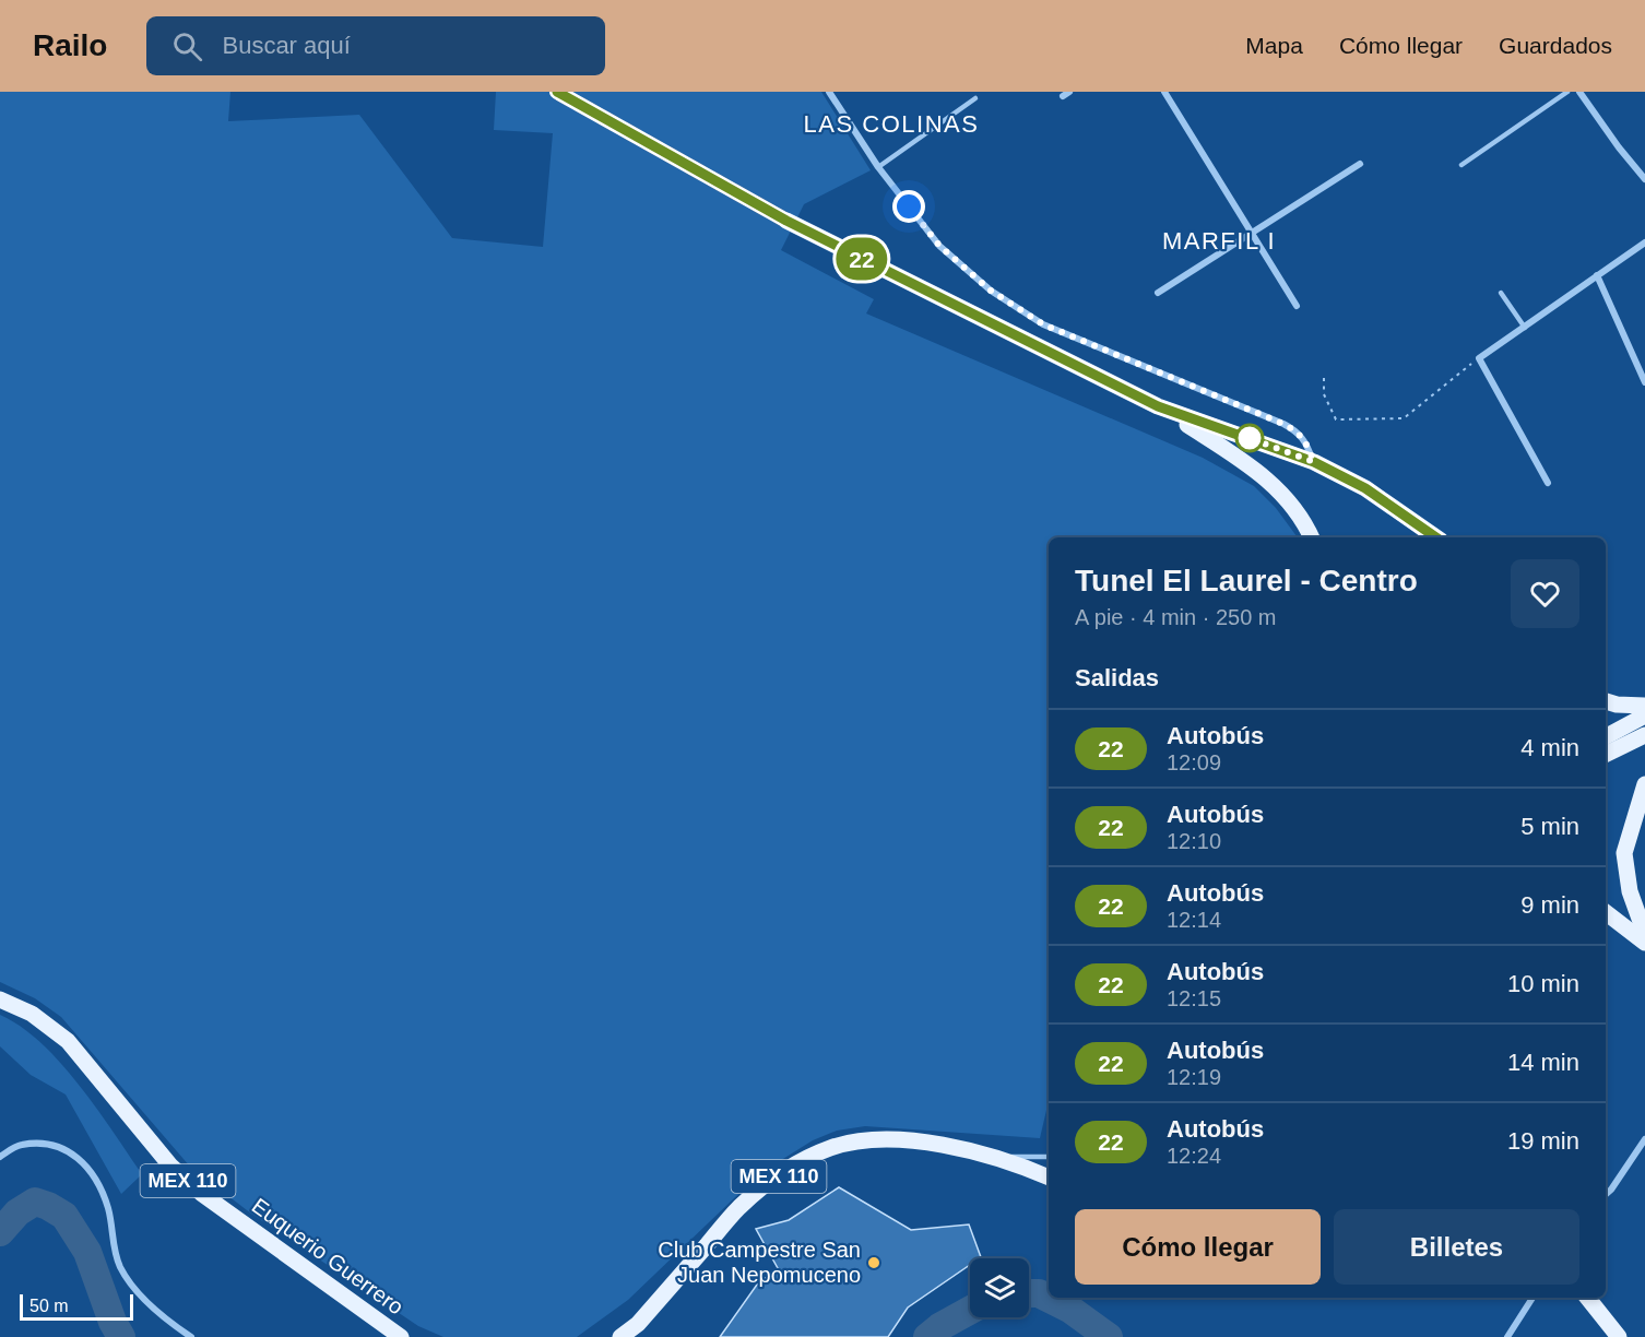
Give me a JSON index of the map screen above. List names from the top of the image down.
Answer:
{
  "streets": {
    "main road": ["MEX 110", "Euquerio Guerrero"]
  },
  "districts": ["LAS COLINAS", "MARFIL I"],
  "places": ["Club Campestre San Juan Nepomuceno"],
  "lines": ["bus line 22"],
  "scale_bar": "50 m",
  "page": {
    "header": "Railo",
    "search": "Buscar aquí",
    "nav": ["Mapa", "Cómo llegar", "Guardados"],
    "on_map": "22",
    "heading": [
      ["Tunel El Laurel - Centro", "A pie · 4 min · 250 m"],
      "Salidas"
    ],
    "list": [
      {
        "mark": "22",
        "name": "Autobús",
        "note": "12:09",
        "value": "4 min"
      },
      {
        "mark": "22",
        "name": "Autobús",
        "note": "12:10",
        "value": "5 min"
      },
      {
        "mark": "22",
        "name": "Autobús",
        "note": "12:14",
        "value": "9 min"
      },
      {
        "mark": "22",
        "name": "Autobús",
        "note": "12:15",
        "value": "10 min"
      },
      {
        "mark": "22",
        "name": "Autobús",
        "note": "12:19",
        "value": "14 min"
      },
      {
        "mark": "22",
        "name": "Autobús",
        "note": "12:24",
        "value": "19 min"
      }
    ],
    "buttons": ["Cómo llegar", "Billetes"],
    "scale": "50 m"
  }
}
